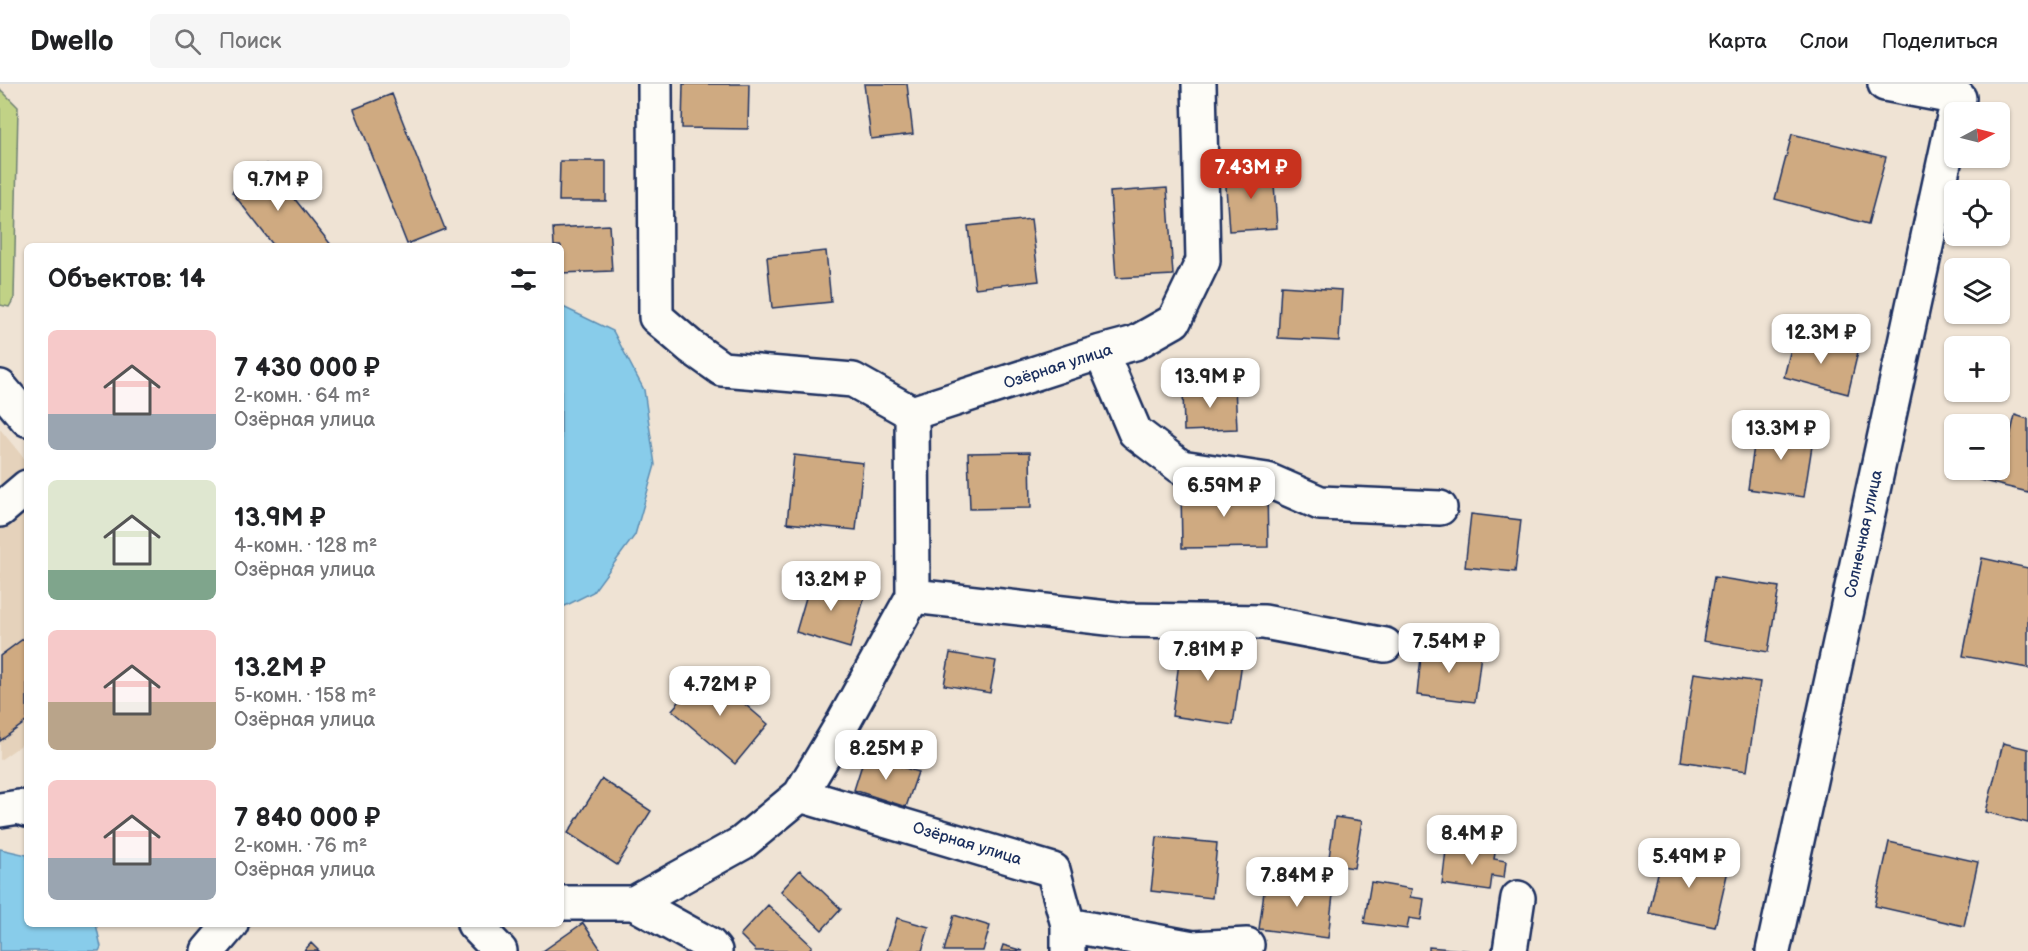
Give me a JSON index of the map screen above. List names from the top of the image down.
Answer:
{
  "streets": {
    "street": ["Озёрная улица", "Солнечная улица"]
  },
  "north": "right",
  "page": {
    "header": "Dwello",
    "search": "Поиск",
    "nav": ["Карта", "Слои", "Поделиться"],
    "map_buttons": ["+", "−"],
    "price": [
      "7.43M ₽",
      "9.7M ₽",
      "12.3M ₽",
      "13.9M ₽",
      "13.3M ₽",
      "6.59M ₽",
      "13.2M ₽",
      "7.54M ₽",
      "7.81M ₽",
      "4.72M ₽",
      "8.25M ₽",
      "8.4M ₽",
      "5.49M ₽",
      "7.84M ₽"
    ],
    "heading": "Объектов: 14",
    "list": [
      {
        "name": "7 430 000 ₽",
        "note": "2-комн. · 64 m² · Озёрная улица"
      },
      {
        "name": "13.9M ₽",
        "note": "4-комн. · 128 m² · Озёрная улица"
      },
      {
        "name": "13.2M ₽",
        "note": "5-комн. · 158 m² · Озёрная улица"
      },
      {
        "name": "7 840 000 ₽",
        "note": "2-комн. · 76 m² · Озёрная улица"
      }
    ]
  }
}
